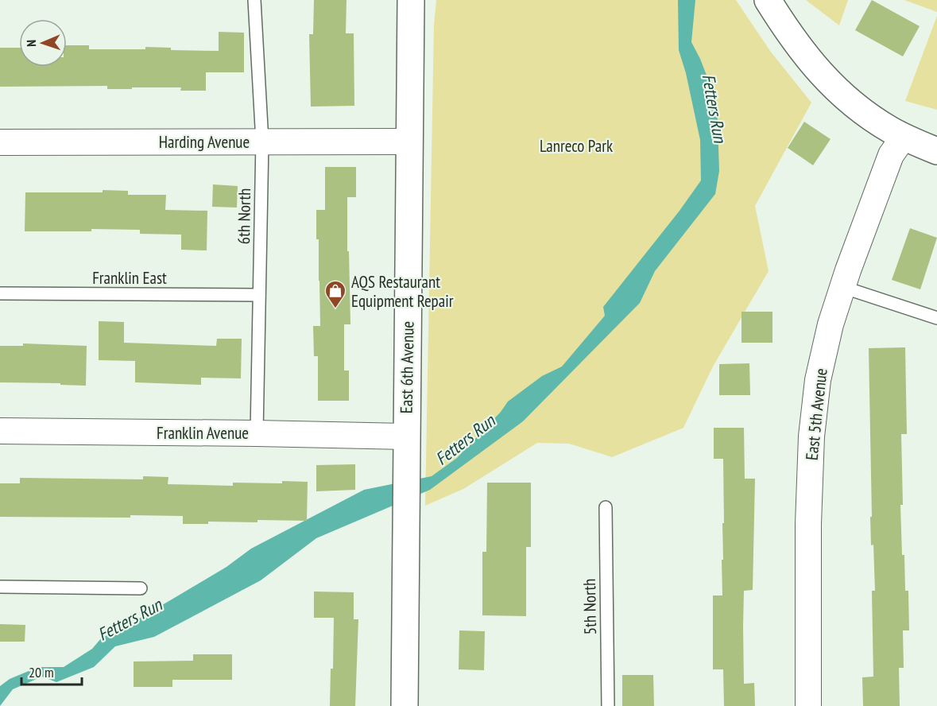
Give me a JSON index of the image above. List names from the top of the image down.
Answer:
{
  "streets": {
    "street": [
      "Harding Avenue",
      "East 6th Avenue",
      "East 5th Avenue",
      "Franklin Avenue"
    ],
    "lane": ["6th North", "Franklin East", "5th North"]
  },
  "crossings": [
    ["Harding Avenue", "6th North"],
    ["Harding Avenue", "East 6th Avenue"],
    ["6th North", "Franklin East"],
    ["6th North", "Franklin Avenue"],
    ["East 6th Avenue", "Franklin Avenue"]
  ],
  "water": ["Fetters Run"],
  "parks": ["Lanreco Park"],
  "places": {
    "shop": ["AQS Restaurant Equipment Repair"]
  },
  "scale_bar": "20 m",
  "north": "left"
}
